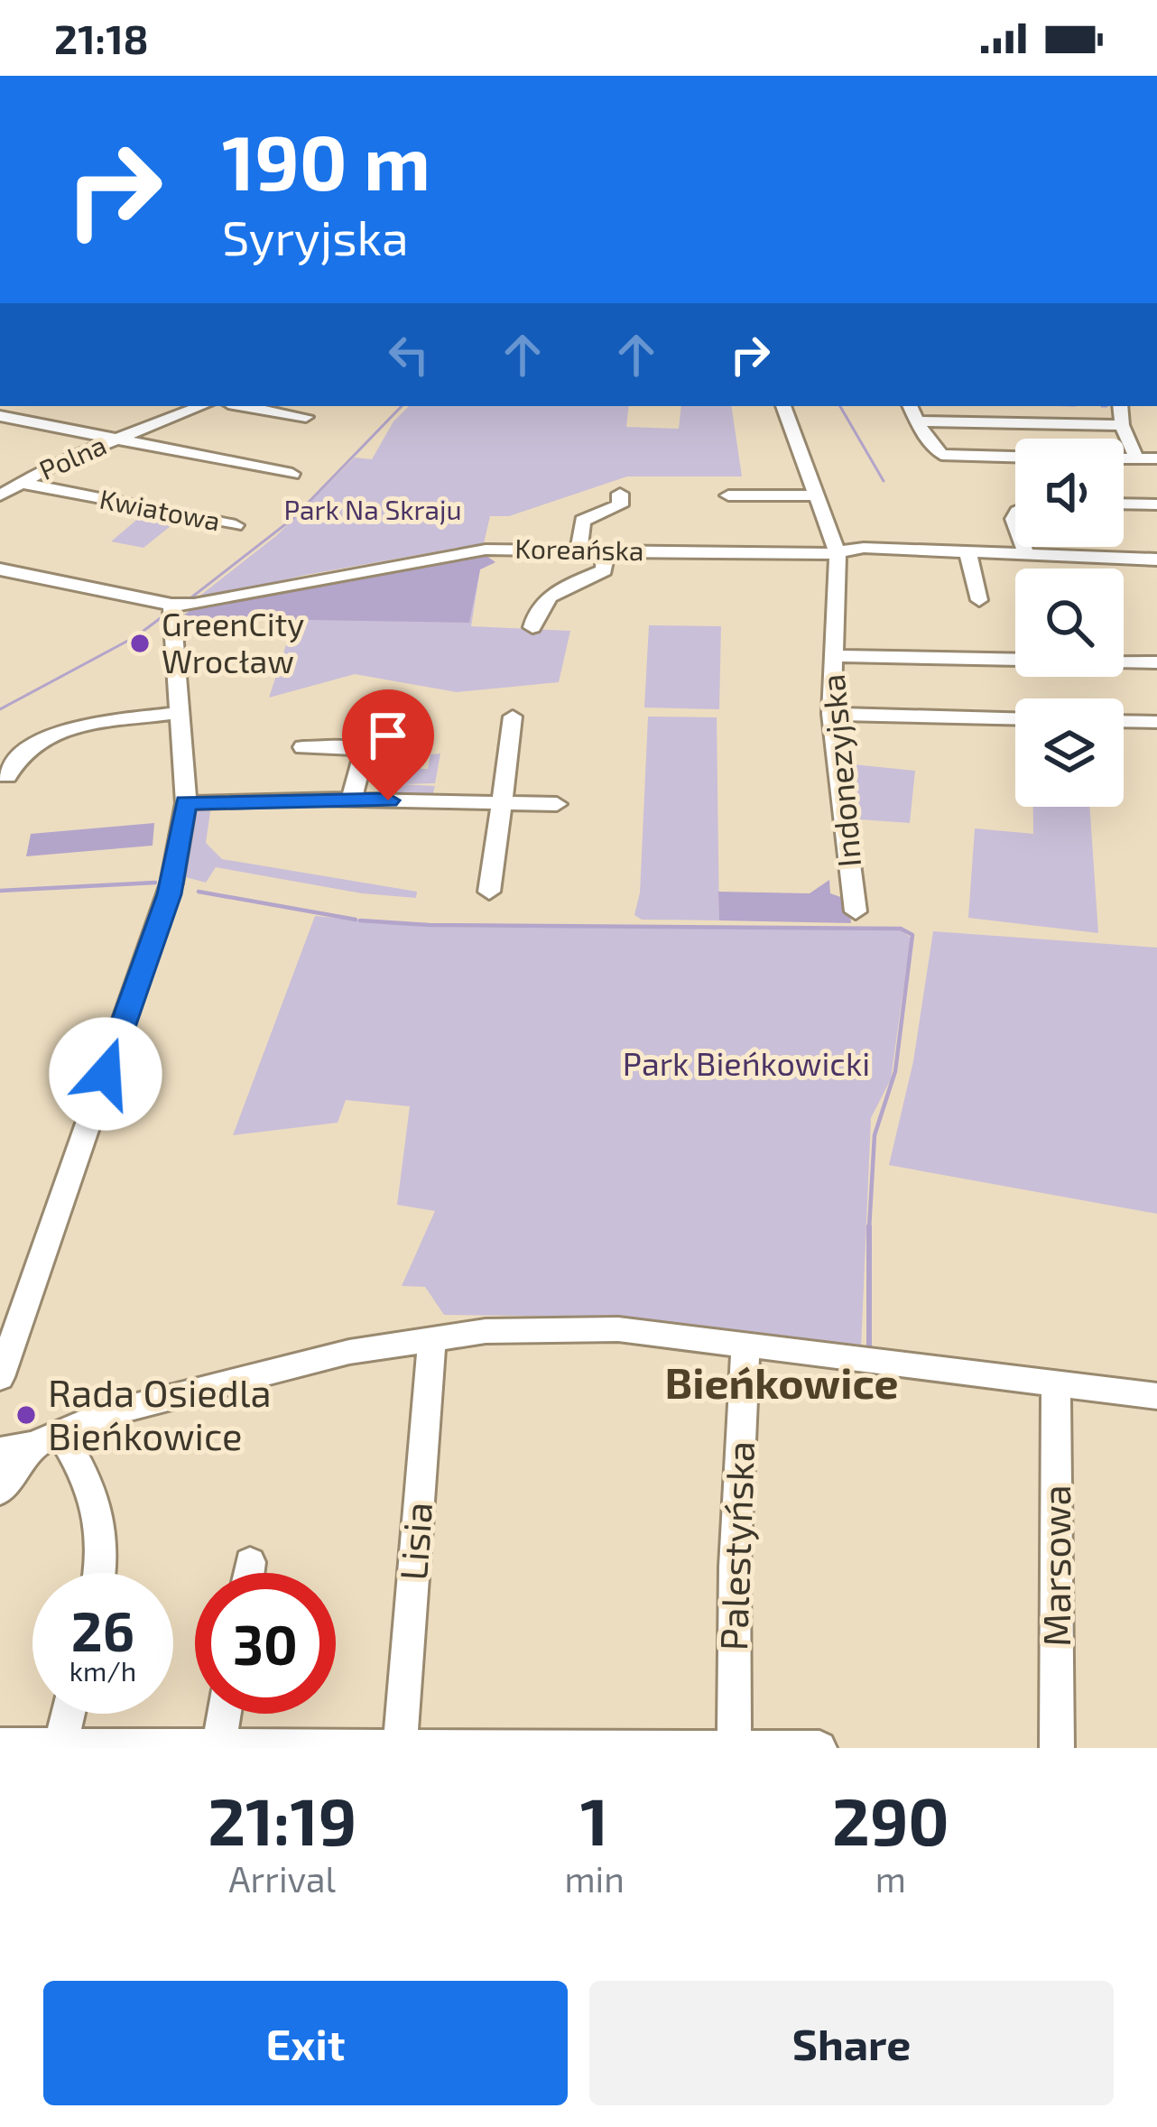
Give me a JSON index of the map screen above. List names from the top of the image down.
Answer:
{
  "streets": {
    "street": [
      "Polna",
      "Kwiatowa",
      "Koreańska",
      "Indonezyjska",
      "Lisia",
      "Palestyńska",
      "Marsowa"
    ]
  },
  "crossings": [
    ["Polna", "Kwiatowa"],
    ["Koreańska", "Indonezyjska"]
  ],
  "districts": ["Bieńkowice"],
  "parks": ["Park Na Skraju", "Park Bieńkowicki"],
  "places": ["GreenCity Wrocław", "Rada Osiedla Bieńkowice"],
  "page": {
    "status": "21:18",
    "turn": ["190 m", "Syryjska"],
    "speed": "26 km/h",
    "limit": "30",
    "eta": [
      "21:19",
      "Arrival",
      "1",
      "min",
      "290",
      "m"
    ],
    "buttons": ["Exit", "Share"]
  }
}
